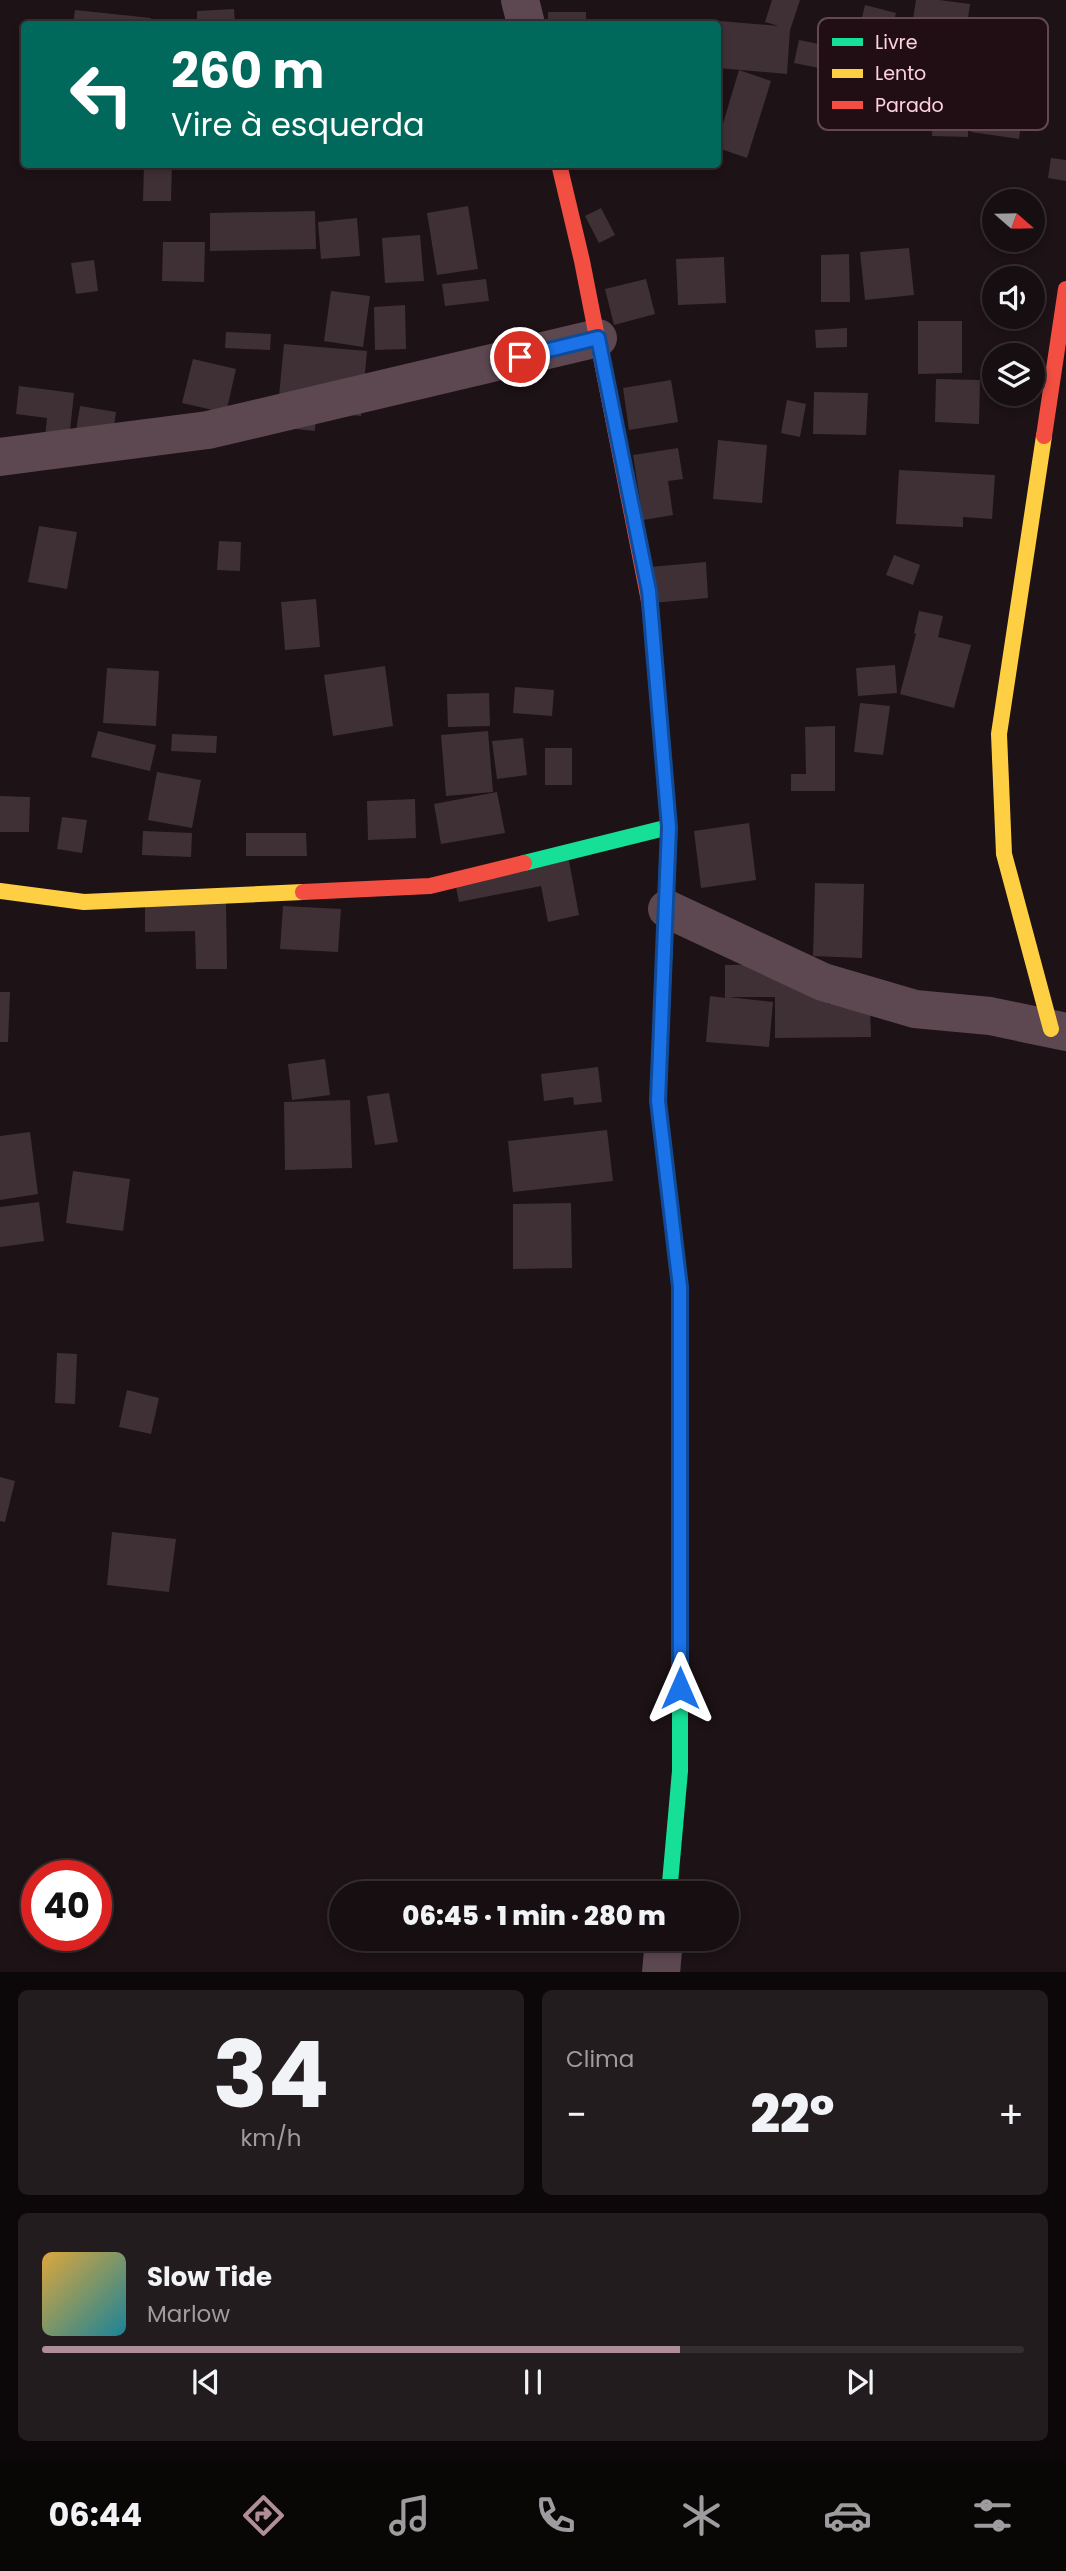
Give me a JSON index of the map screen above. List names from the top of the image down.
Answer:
{
  "legend": ["Livre", "Lento", "Parado"],
  "north": "right",
  "page": {
    "turn": ["260 m", "Vire à esquerda"],
    "limit": "40",
    "trip": "06:45 · 1 min · 280 m",
    "tile": [
      ["34", "km/h"],
      "Clima"
    ],
    "heat": ["−", "22°", "+"],
    "song": ["Slow Tide", "Marlow"],
    "tabs": "06:44"
  }
}
